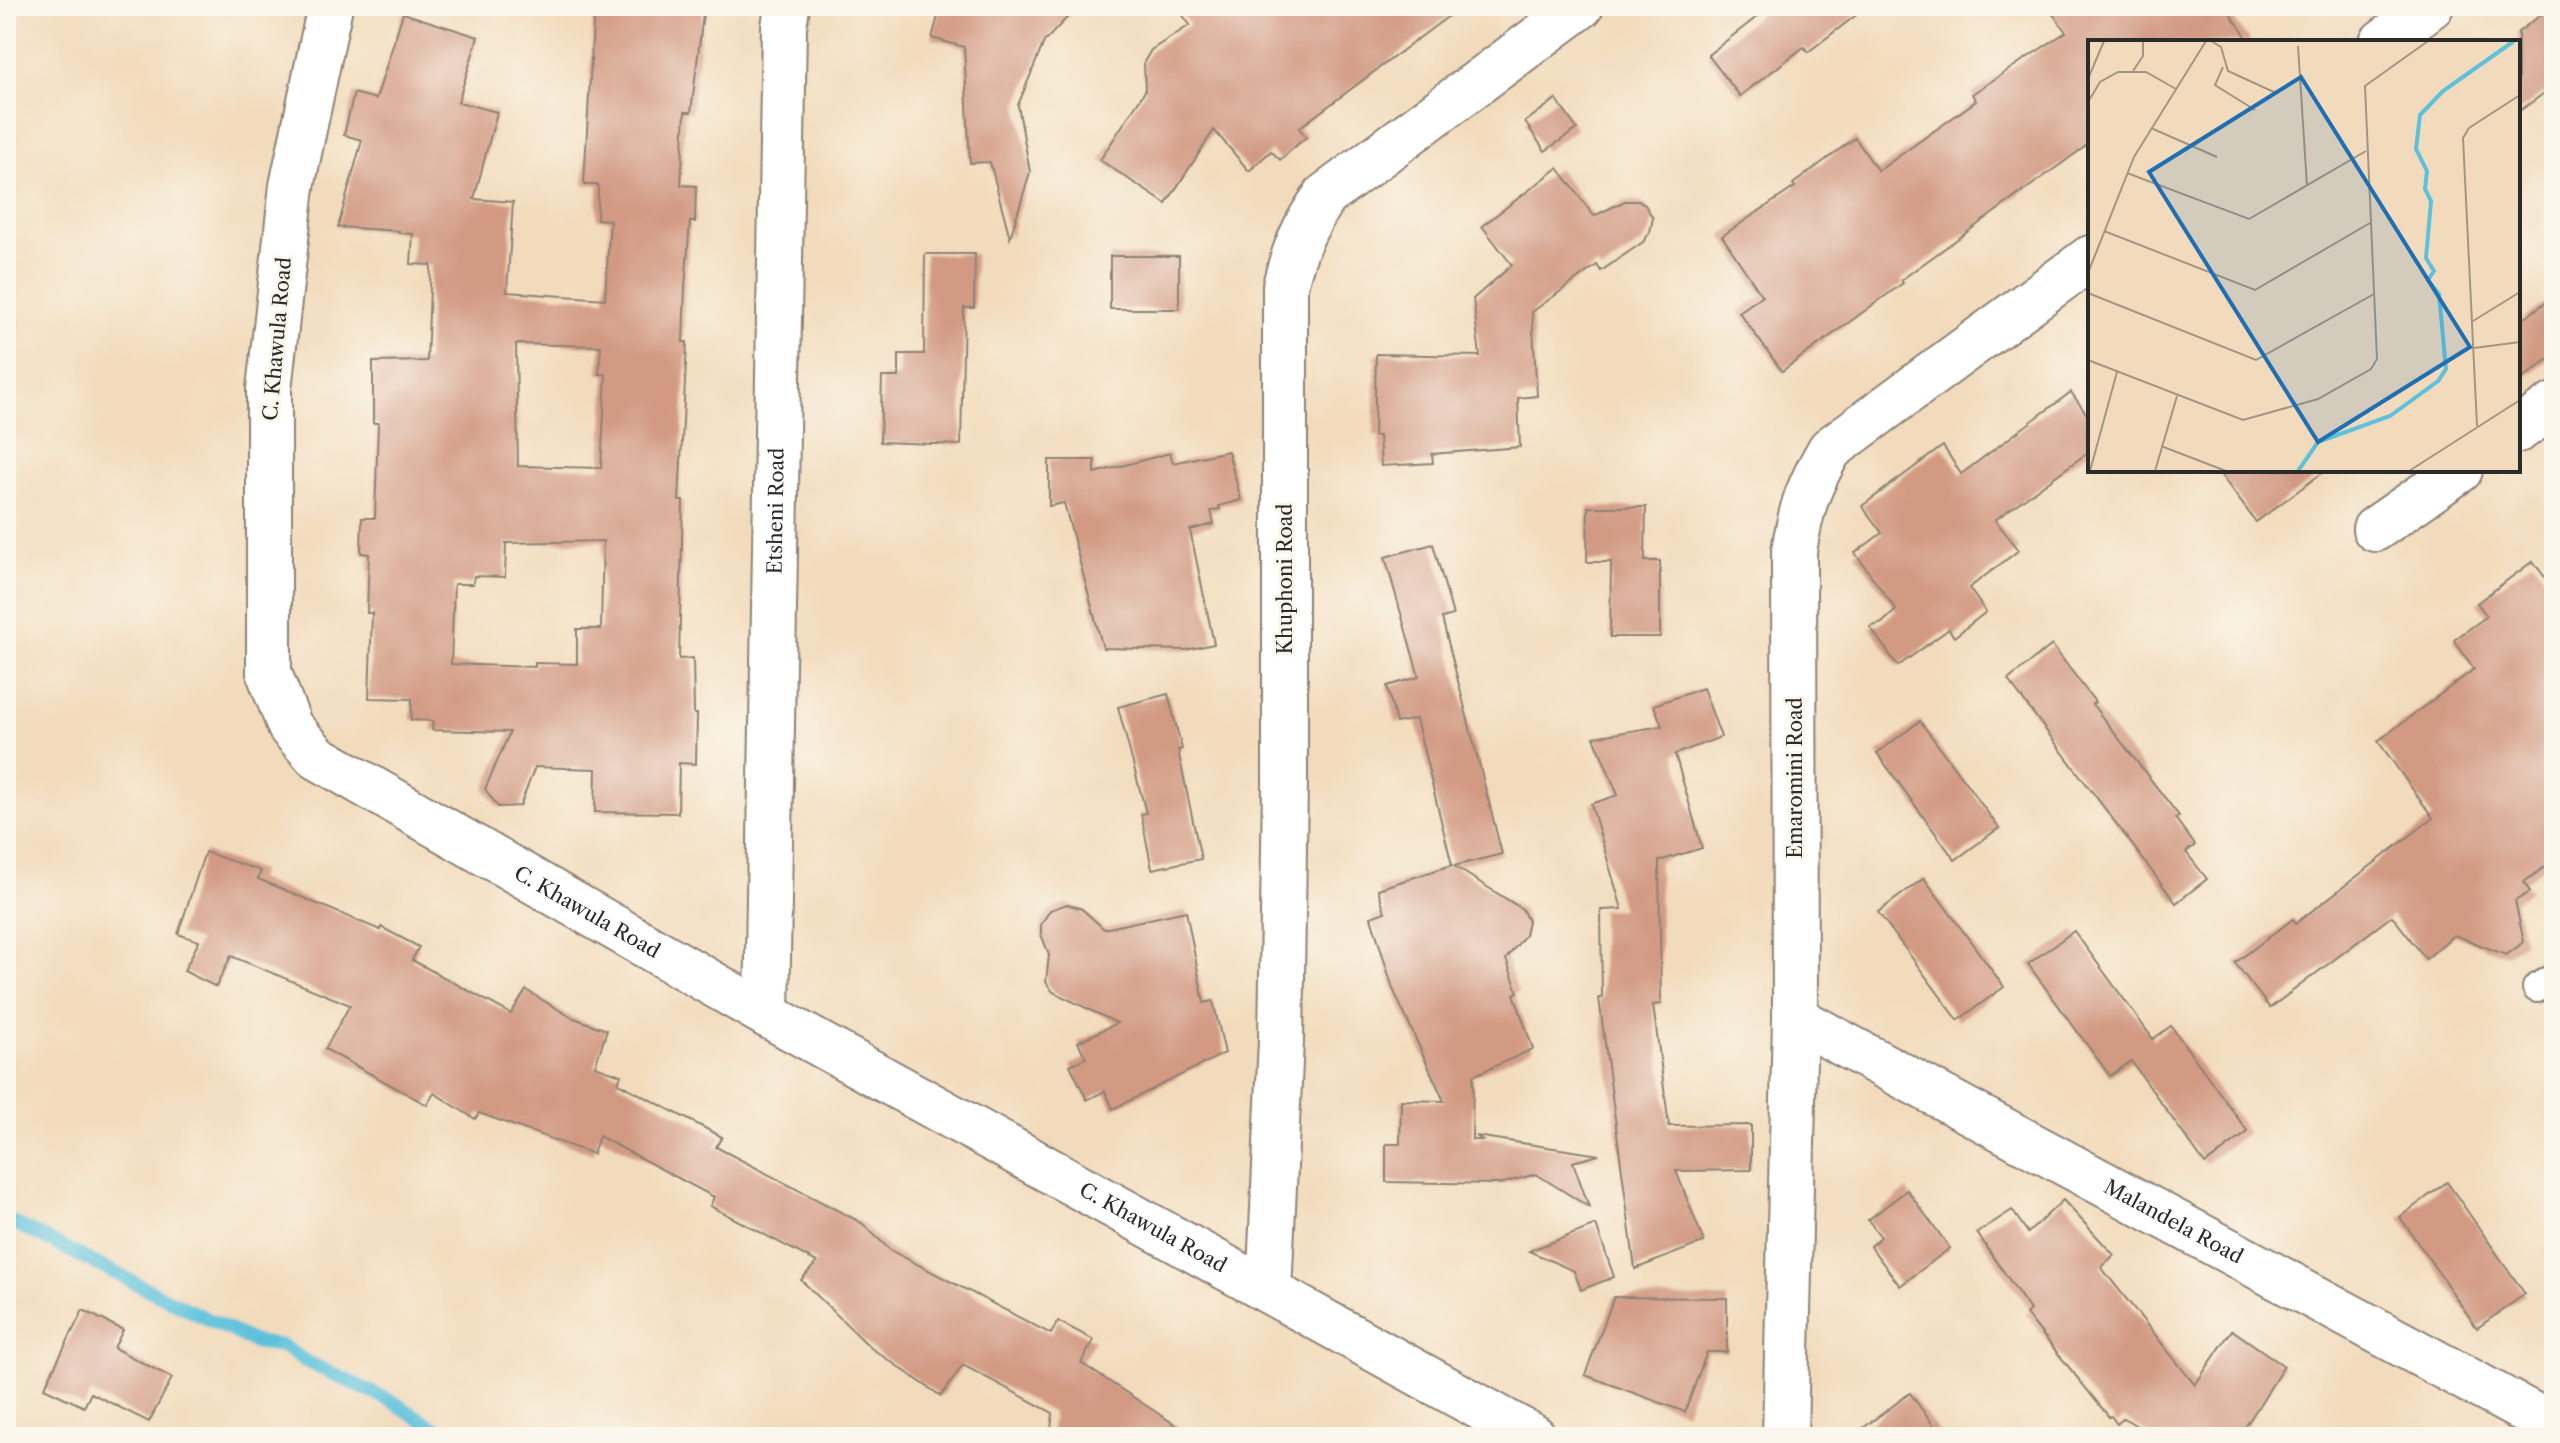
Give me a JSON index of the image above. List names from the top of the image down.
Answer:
{
  "streets": {
    "street": [
      "C. Khawula Road",
      "Etsheni Road",
      "Khuphoni Road",
      "Emaromini Road",
      "Malandela Road"
    ]
  },
  "crossings": [
    ["C. Khawula Road", "Etsheni Road"],
    ["C. Khawula Road", "Khuphoni Road"],
    ["Emaromini Road", "Malandela Road"]
  ]
}
